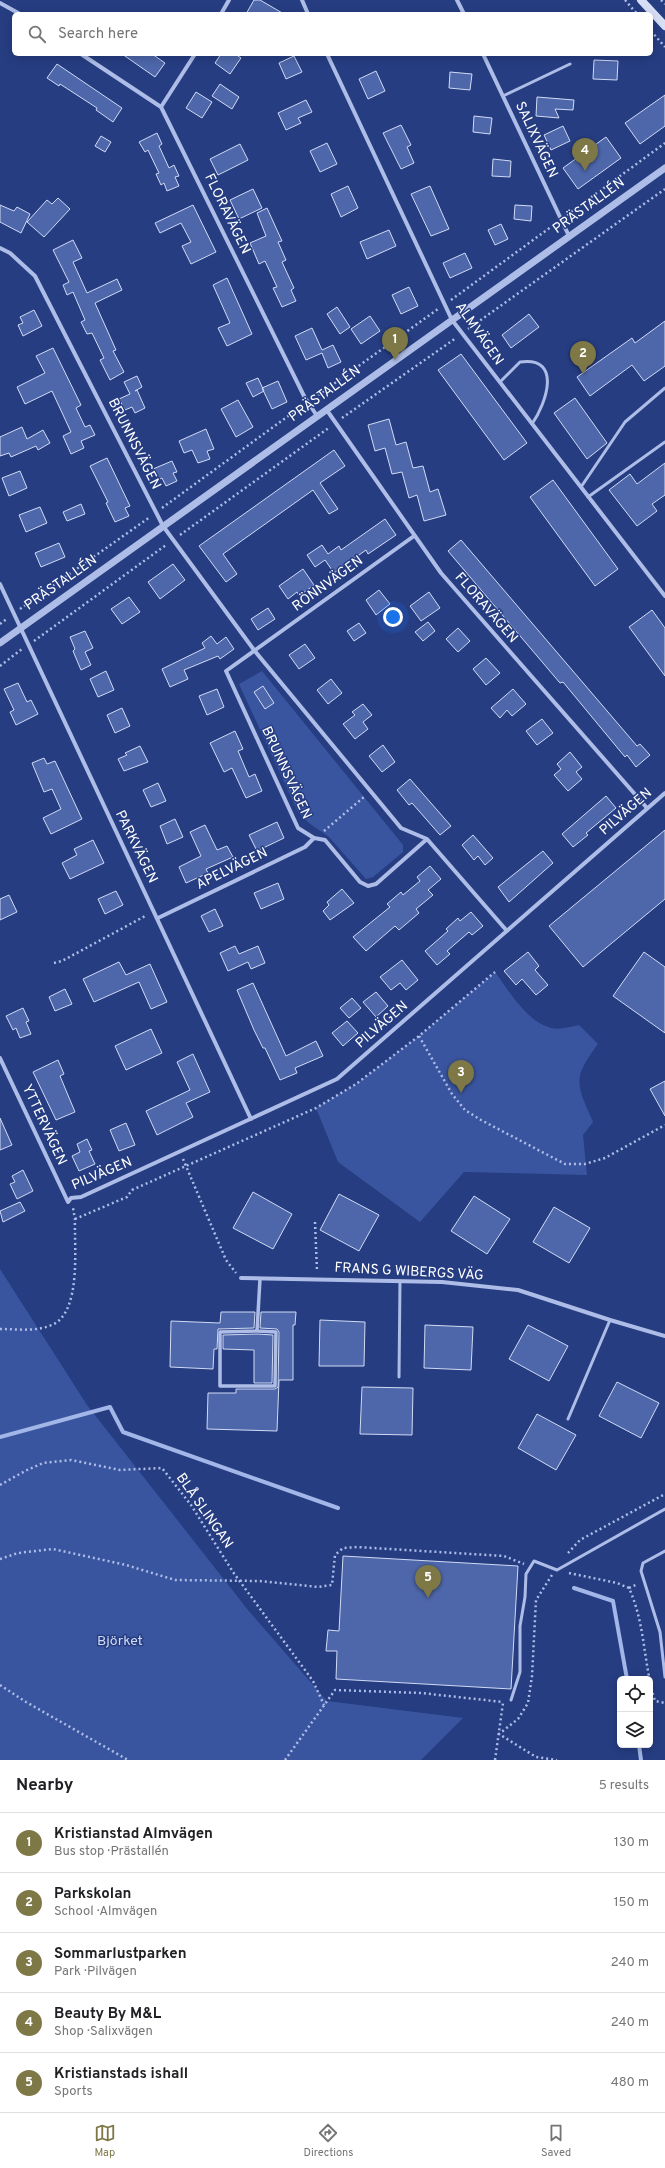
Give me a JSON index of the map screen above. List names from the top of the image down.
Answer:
{
  "streets": {
    "street": [
      "SALIXVÄGEN",
      "PRÄSTALLÉN",
      "FLORAVÄGEN",
      "ALMVÄGEN",
      "BRUNNSVÄGEN",
      "RÖNNVÄGEN",
      "PILVÄGEN",
      "PARKVÄGEN",
      "APELVÄGEN",
      "YTTERVÄGEN",
      "FRANS G WIBERGS VÄG"
    ],
    "path": ["BLÅ SLINGAN"]
  },
  "crossings": [
    ["SALIXVÄGEN", "PRÄSTALLÉN"],
    ["PRÄSTALLÉN", "FLORAVÄGEN"],
    ["PRÄSTALLÉN", "ALMVÄGEN"],
    ["PRÄSTALLÉN", "BRUNNSVÄGEN"],
    ["PRÄSTALLÉN", "PARKVÄGEN"],
    ["FLORAVÄGEN", "RÖNNVÄGEN"],
    ["FLORAVÄGEN", "PILVÄGEN"],
    ["BRUNNSVÄGEN", "RÖNNVÄGEN"],
    ["BRUNNSVÄGEN", "PILVÄGEN"],
    ["BRUNNSVÄGEN", "APELVÄGEN"],
    ["PILVÄGEN", "PARKVÄGEN"],
    ["PILVÄGEN", "YTTERVÄGEN"],
    ["PARKVÄGEN", "APELVÄGEN"]
  ],
  "parks": ["Björket"],
  "page": {
    "search": "Search here",
    "pins": [
      "4",
      "1",
      "2",
      "3",
      "5"
    ],
    "heading": ["Nearby", "5 results"],
    "list": [
      {
        "mark": "1",
        "name": "Kristianstad Almvägen",
        "note": "Bus stop · Prästallén",
        "value": "130 m"
      },
      {
        "mark": "2",
        "name": "Parkskolan",
        "note": "School · Almvägen",
        "value": "150 m"
      },
      {
        "mark": "3",
        "name": "Sommarlustparken",
        "note": "Park · Pilvägen",
        "value": "240 m"
      },
      {
        "mark": "4",
        "name": "Beauty By M&L",
        "note": "Shop · Salixvägen",
        "value": "240 m"
      },
      {
        "mark": "5",
        "name": "Kristianstads ishall",
        "note": "Sports",
        "value": "480 m"
      }
    ],
    "nav": ["Map", "Directions", "Saved"]
  }
}
